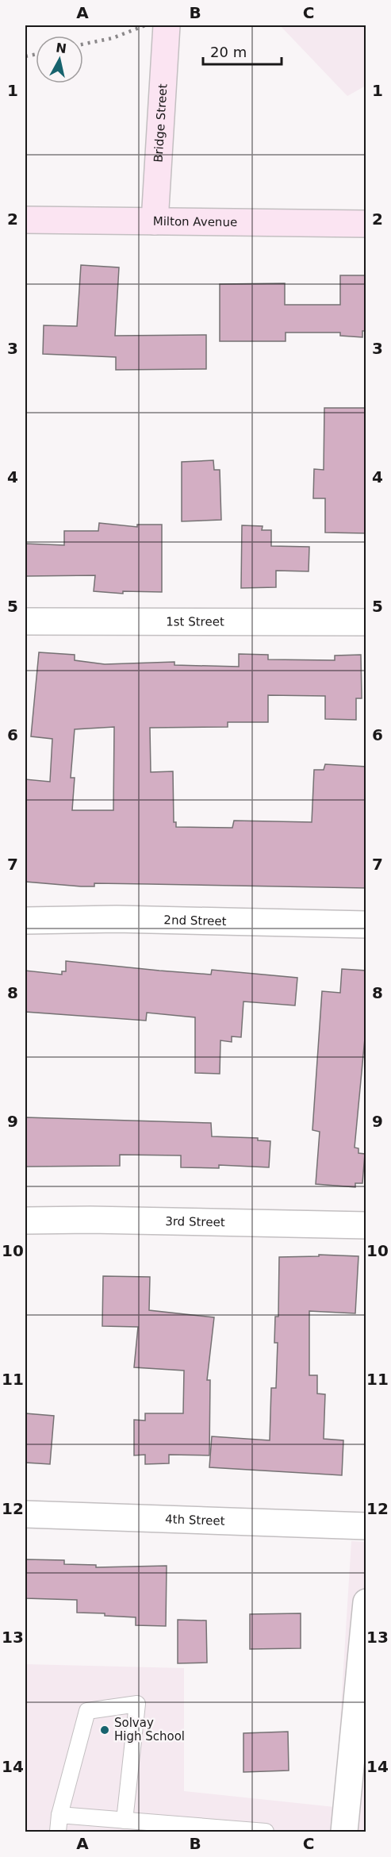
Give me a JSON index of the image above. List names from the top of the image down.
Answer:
{
  "streets": {
    "main road": ["Bridge Street", "Milton Avenue"],
    "street": [
      "1st Street",
      "2nd Street",
      "3rd Street",
      "4th Street"
    ]
  },
  "crossings": [
    ["Bridge Street", "Milton Avenue"]
  ],
  "places": ["Solvay High School"],
  "scale_bar": "20 m",
  "north": "top",
  "grid": {
    "columns": ["A", "B", "C"],
    "rows": [
      "1",
      "2",
      "3",
      "4",
      "5",
      "6",
      "7",
      "8",
      "9",
      "10",
      "11",
      "12",
      "13",
      "14"
    ]
  }
}
